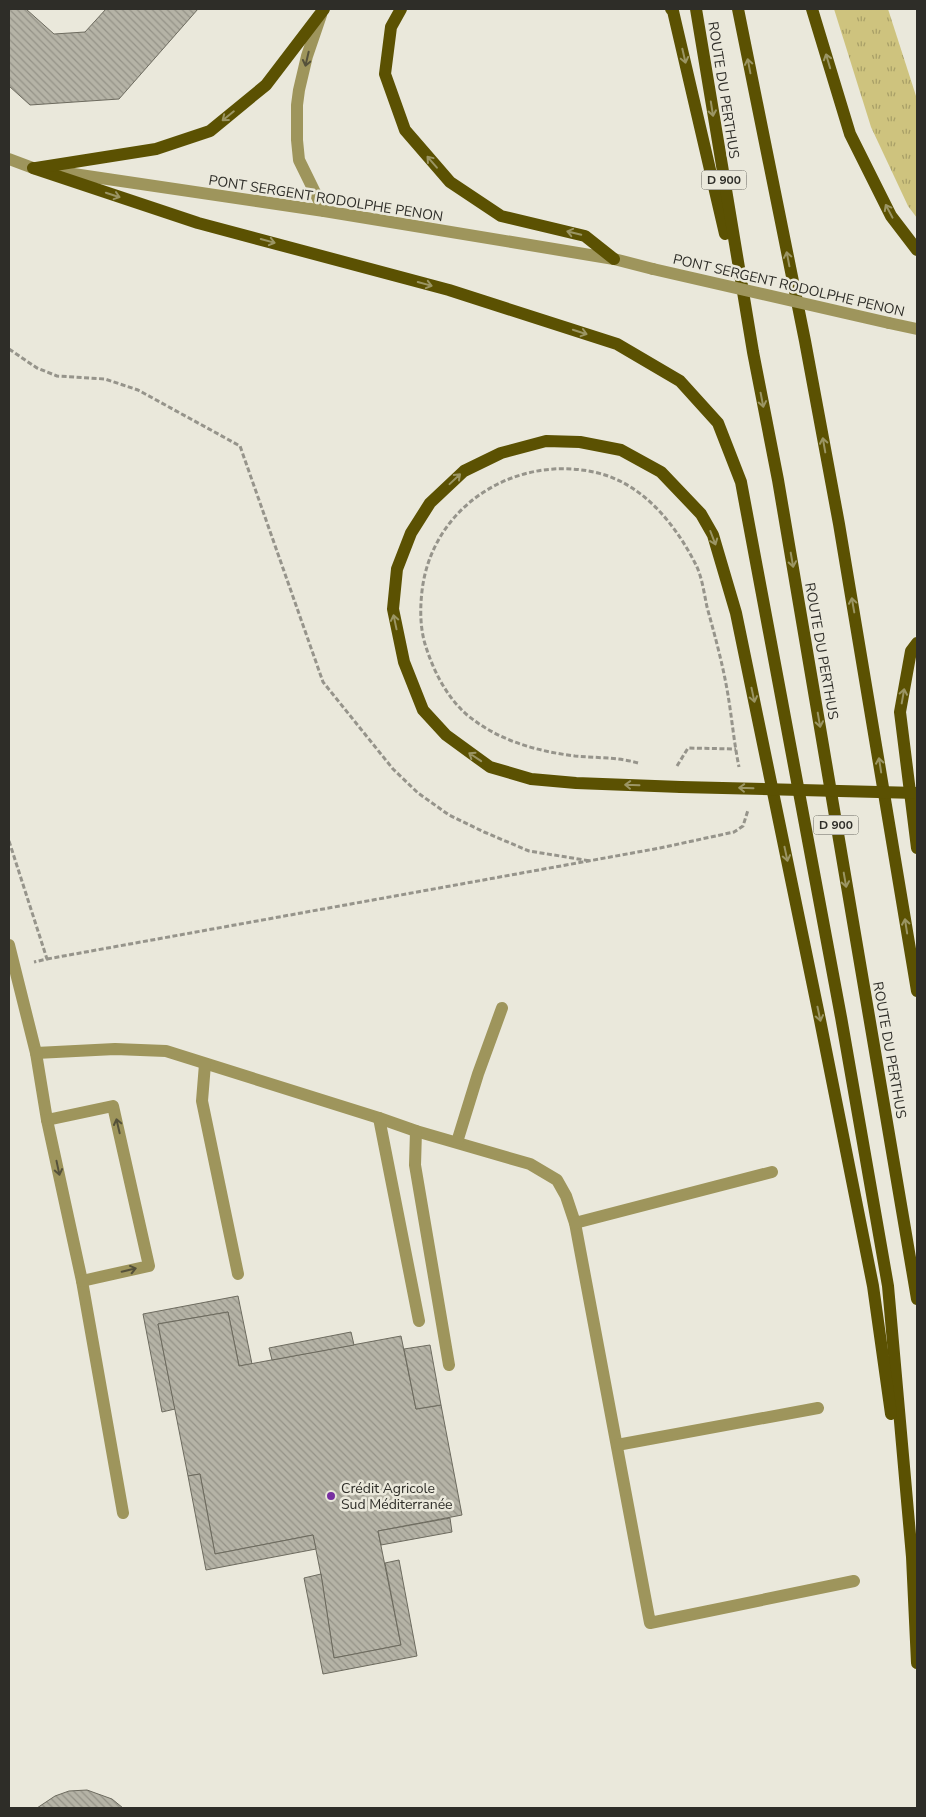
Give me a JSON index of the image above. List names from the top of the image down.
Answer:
{
  "streets": {
    "main road": ["ROUTE DU PERTHUS", "D 900"],
    "street": ["PONT SERGENT RODOLPHE PENON"]
  },
  "places": ["Crédit Agricole Sud Méditerranée"]
}
